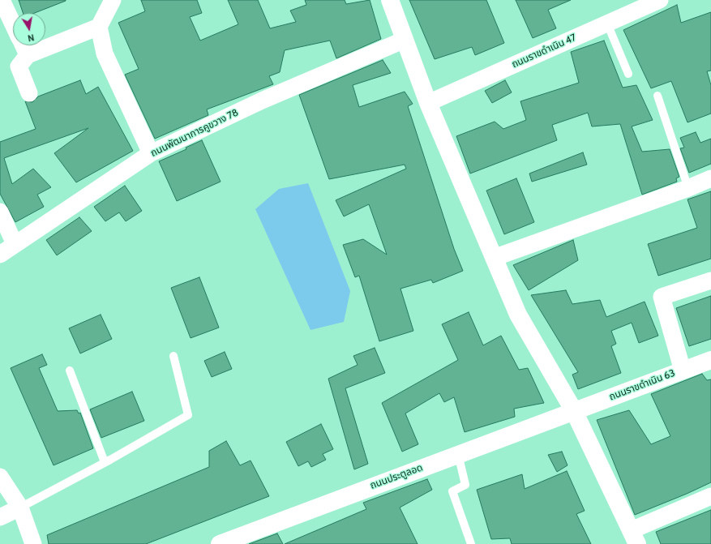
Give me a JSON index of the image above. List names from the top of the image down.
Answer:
{
  "streets": {
    "street": [
      "ถนนราขดำเนิน 47",
      "ถนนพัฒนาการคูขวาง 78",
      "ถนนราขดำเนิน 63",
      "ถนนประตูลอด"
    ]
  },
  "crossings": [
    ["ถนนราขดำเนิน 63", "ถนนประตูลอด"]
  ],
  "north": "bottom"
}
